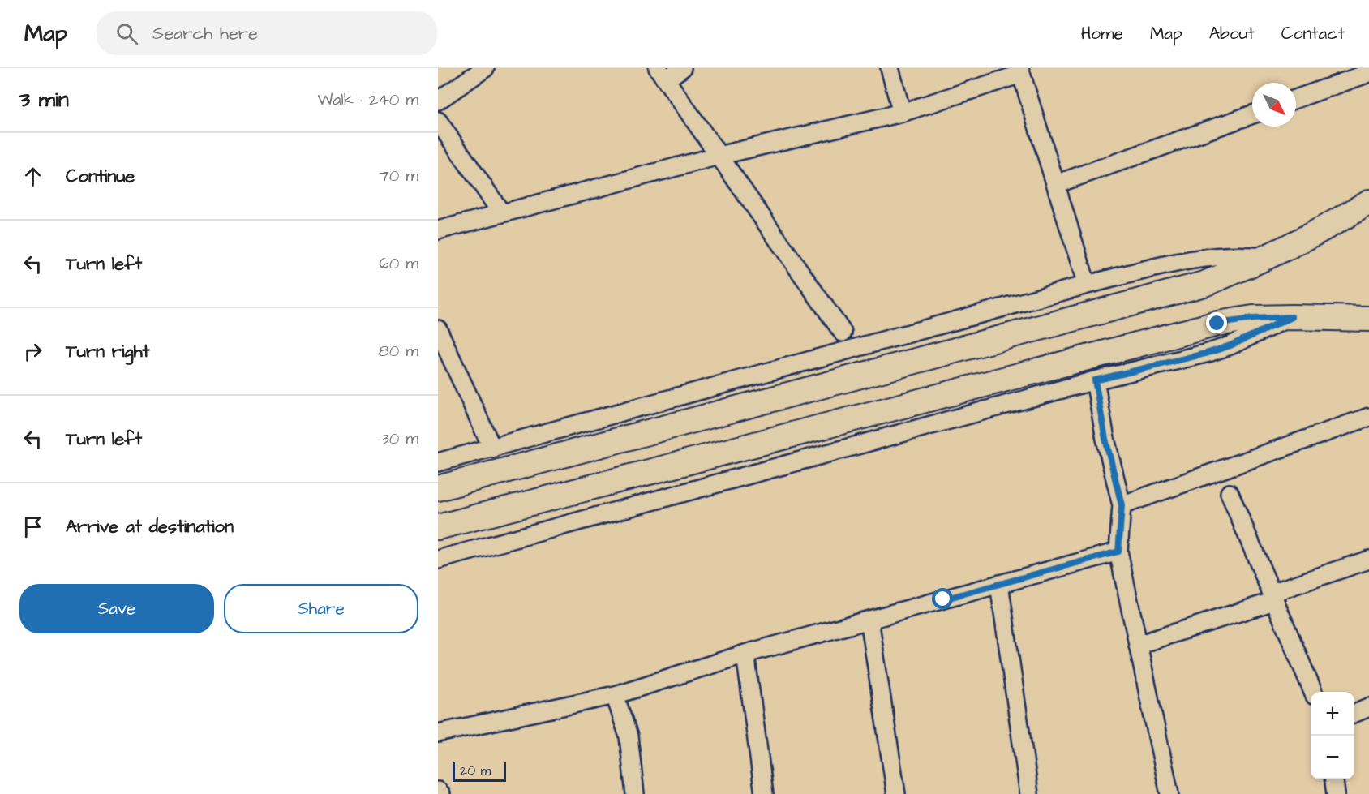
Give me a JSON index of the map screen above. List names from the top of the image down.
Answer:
{
  "scale_bar": "20 m",
  "north": "bottom right",
  "page": {
    "header": "Map",
    "search": "Search here",
    "nav": [
      "Home",
      "Map",
      "About",
      "Contact"
    ],
    "heading": ["3 min", "Walk · 240 m"],
    "list": [
      ["Continue", "70 m"],
      ["Turn left", "60 m"],
      ["Turn right", "80 m"],
      ["Turn left", "30 m"],
      "Arrive at destination"
    ],
    "buttons": ["Save", "Share"],
    "map_buttons": ["+", "−"],
    "scale": "20 m"
  }
}
